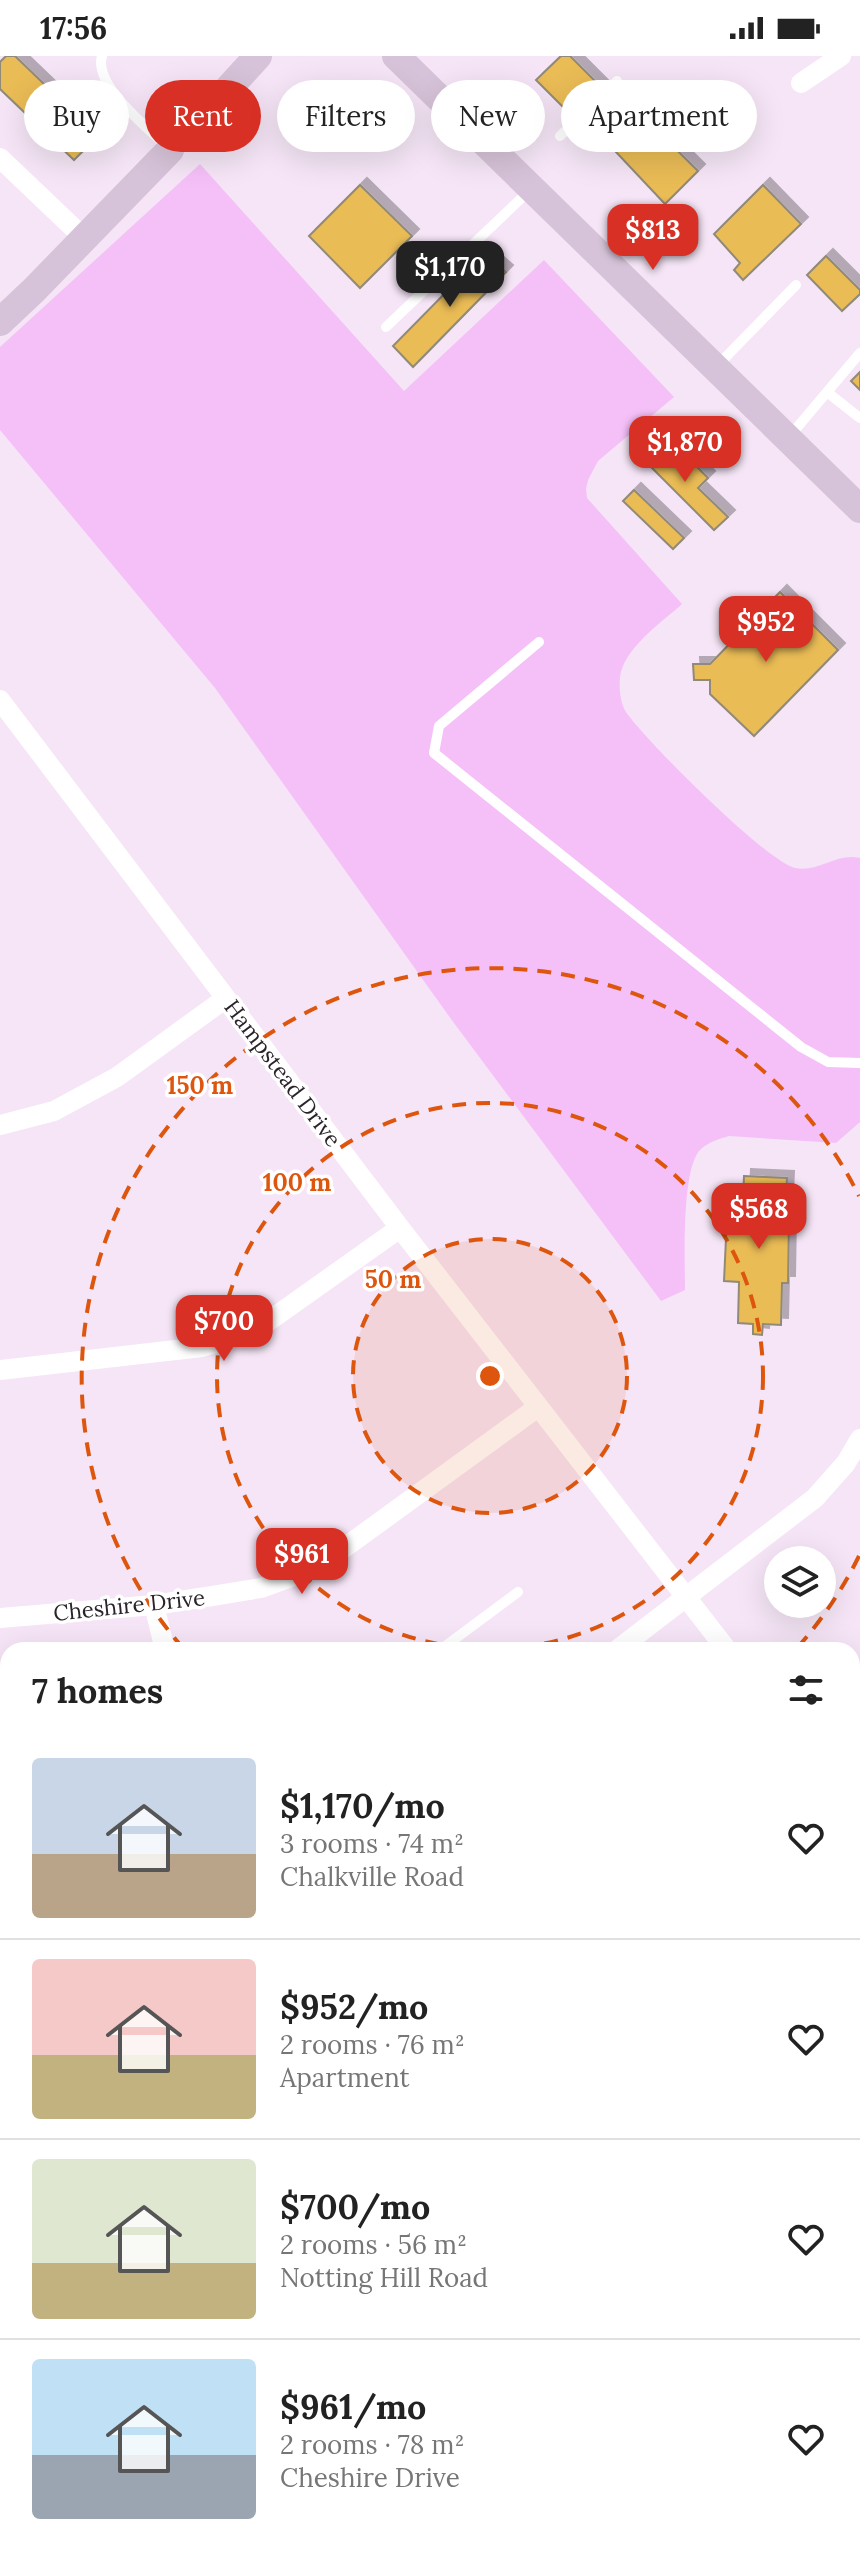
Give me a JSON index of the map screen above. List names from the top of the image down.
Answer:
{
  "streets": {
    "street": ["Hampstead Drive", "Cheshire Drive"]
  },
  "crossings": [
    ["Hampstead Drive", "Cheshire Drive"]
  ],
  "page": {
    "status": "17:56",
    "chip": [
      "Buy",
      "Rent",
      "Filters",
      "New",
      "Apartment"
    ],
    "price": [
      "$813",
      "$1,170",
      "$1,870",
      "$952",
      "$568",
      "$700",
      "$961"
    ],
    "heading": "7 homes",
    "list": [
      {
        "name": "$1,170/mo",
        "note": "3 rooms · 74 m² · Chalkville Road"
      },
      {
        "name": "$952/mo",
        "note": "2 rooms · 76 m² · Apartment"
      },
      {
        "name": "$700/mo",
        "note": "2 rooms · 56 m² · Notting Hill Road"
      },
      {
        "name": "$961/mo",
        "note": "2 rooms · 78 m² · Cheshire Drive"
      }
    ]
  },
  "rings": ["150 m", "100 m", "50 m"]
}
